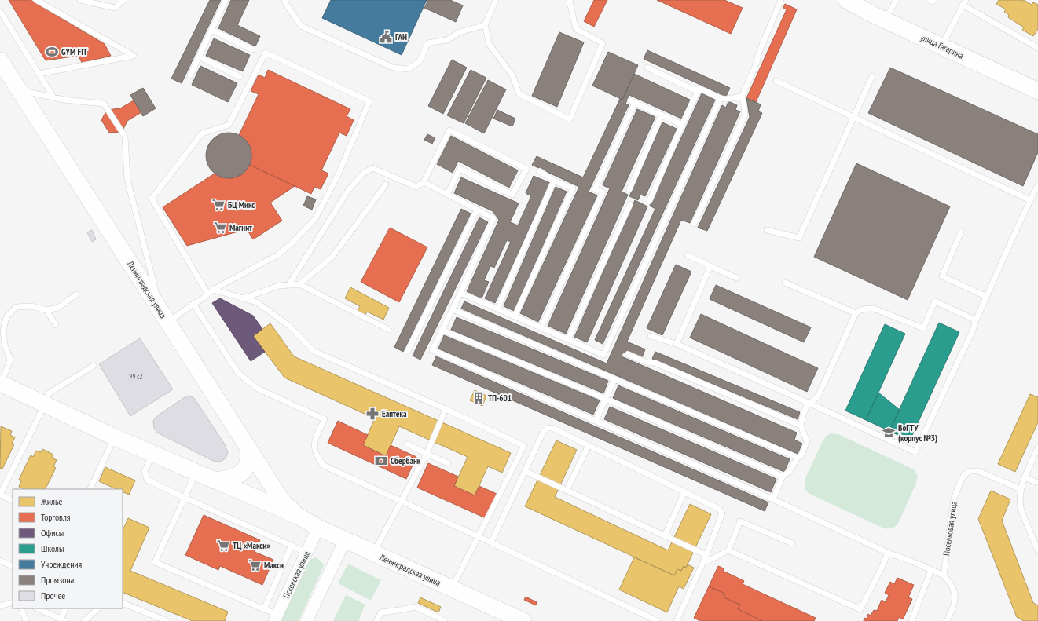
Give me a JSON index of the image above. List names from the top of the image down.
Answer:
{
  "streets": {
    "main road": ["улица Гагарина", "Ленинградская улица"],
    "street": ["Псковская улица"],
    "lane": ["Поселковая улица"]
  },
  "crossings": [
    ["Ленинградская улица", "Псковская улица"]
  ],
  "places": {
    "public building": ["ГАИ"],
    "sports": ["GYM FIT"],
    "supermarket": [
      "БЦ Микс",
      "Магнит",
      "ТЦ «Макси»",
      "Макси"
    ],
    "building": ["ТП-601"],
    "pharmacy": ["Еаптека"],
    "school or university": ["ВоГТУ (корпус №3)"],
    "bank": ["Сбербанк"]
  },
  "house_numbers": ["99 с2"],
  "legend": [
    "Жильё",
    "Торговля",
    "Офисы",
    "Школы",
    "Учреждения",
    "Промзона",
    "Прочее"
  ]
}
